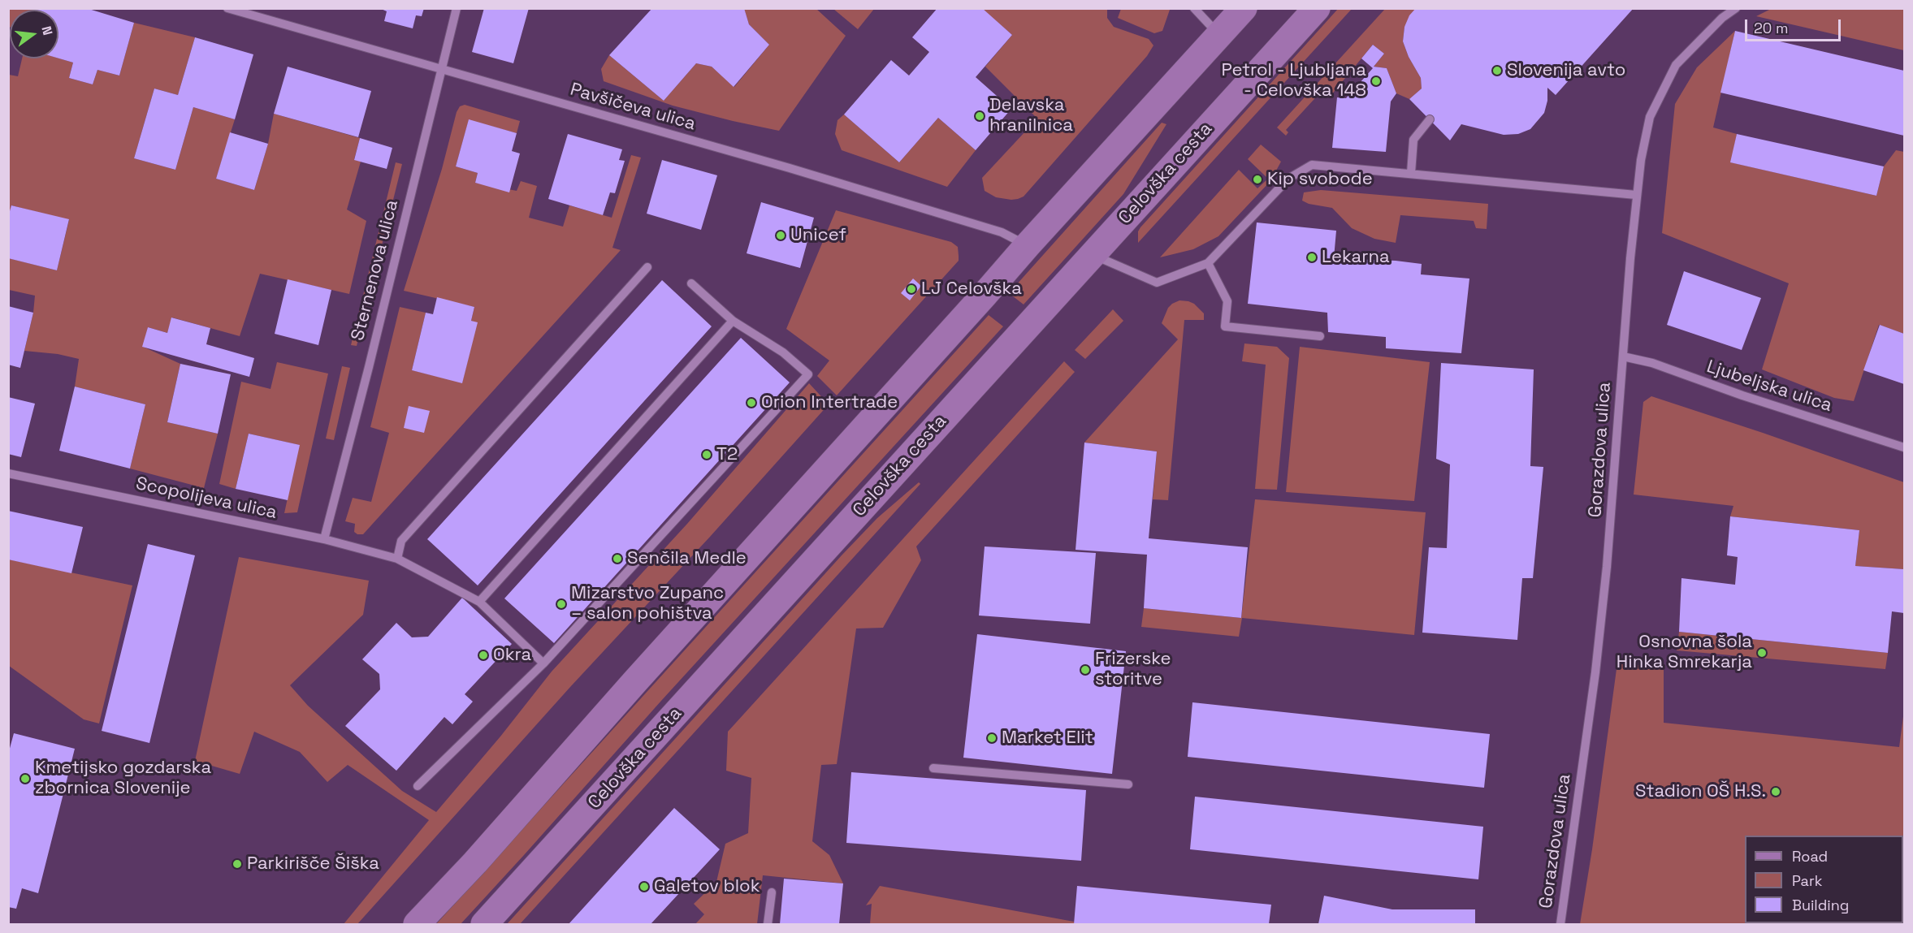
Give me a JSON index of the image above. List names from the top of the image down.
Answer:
{
  "streets": {
    "main road": ["Celovška cesta"],
    "street": [
      "Pavšičeva ulica",
      "Sternenova ulica",
      "Ljubeljska ulica",
      "Gorazdova ulica",
      "Scopolijeva ulica"
    ]
  },
  "crossings": [
    ["Pavšičeva ulica", "Sternenova ulica"],
    ["Sternenova ulica", "Scopolijeva ulica"],
    ["Ljubeljska ulica", "Gorazdova ulica"]
  ],
  "places": [
    "Slovenija avto",
    "Petrol - Ljubljana - Celovška 148",
    "Delavska hranilnica",
    "Kip svobode",
    "Unicef",
    "Lekarna",
    "LJ Celovška",
    "Orion Intertrade",
    "T2",
    "Senčila Medle",
    "Mizarstvo Zupanc – salon pohištva",
    "Osnovna šola Hinka Smrekarja",
    "Okra",
    "Frizerske storitve",
    "Market Elit",
    "Kmetijsko gozdarska zbornica Slovenije",
    "Stadion OŠ H.S.",
    "Parkirišče Šiška",
    "Galetov blok"
  ],
  "legend": ["Road", "Park", "Building"],
  "scale_bar": "20 m",
  "north": "right"
}
